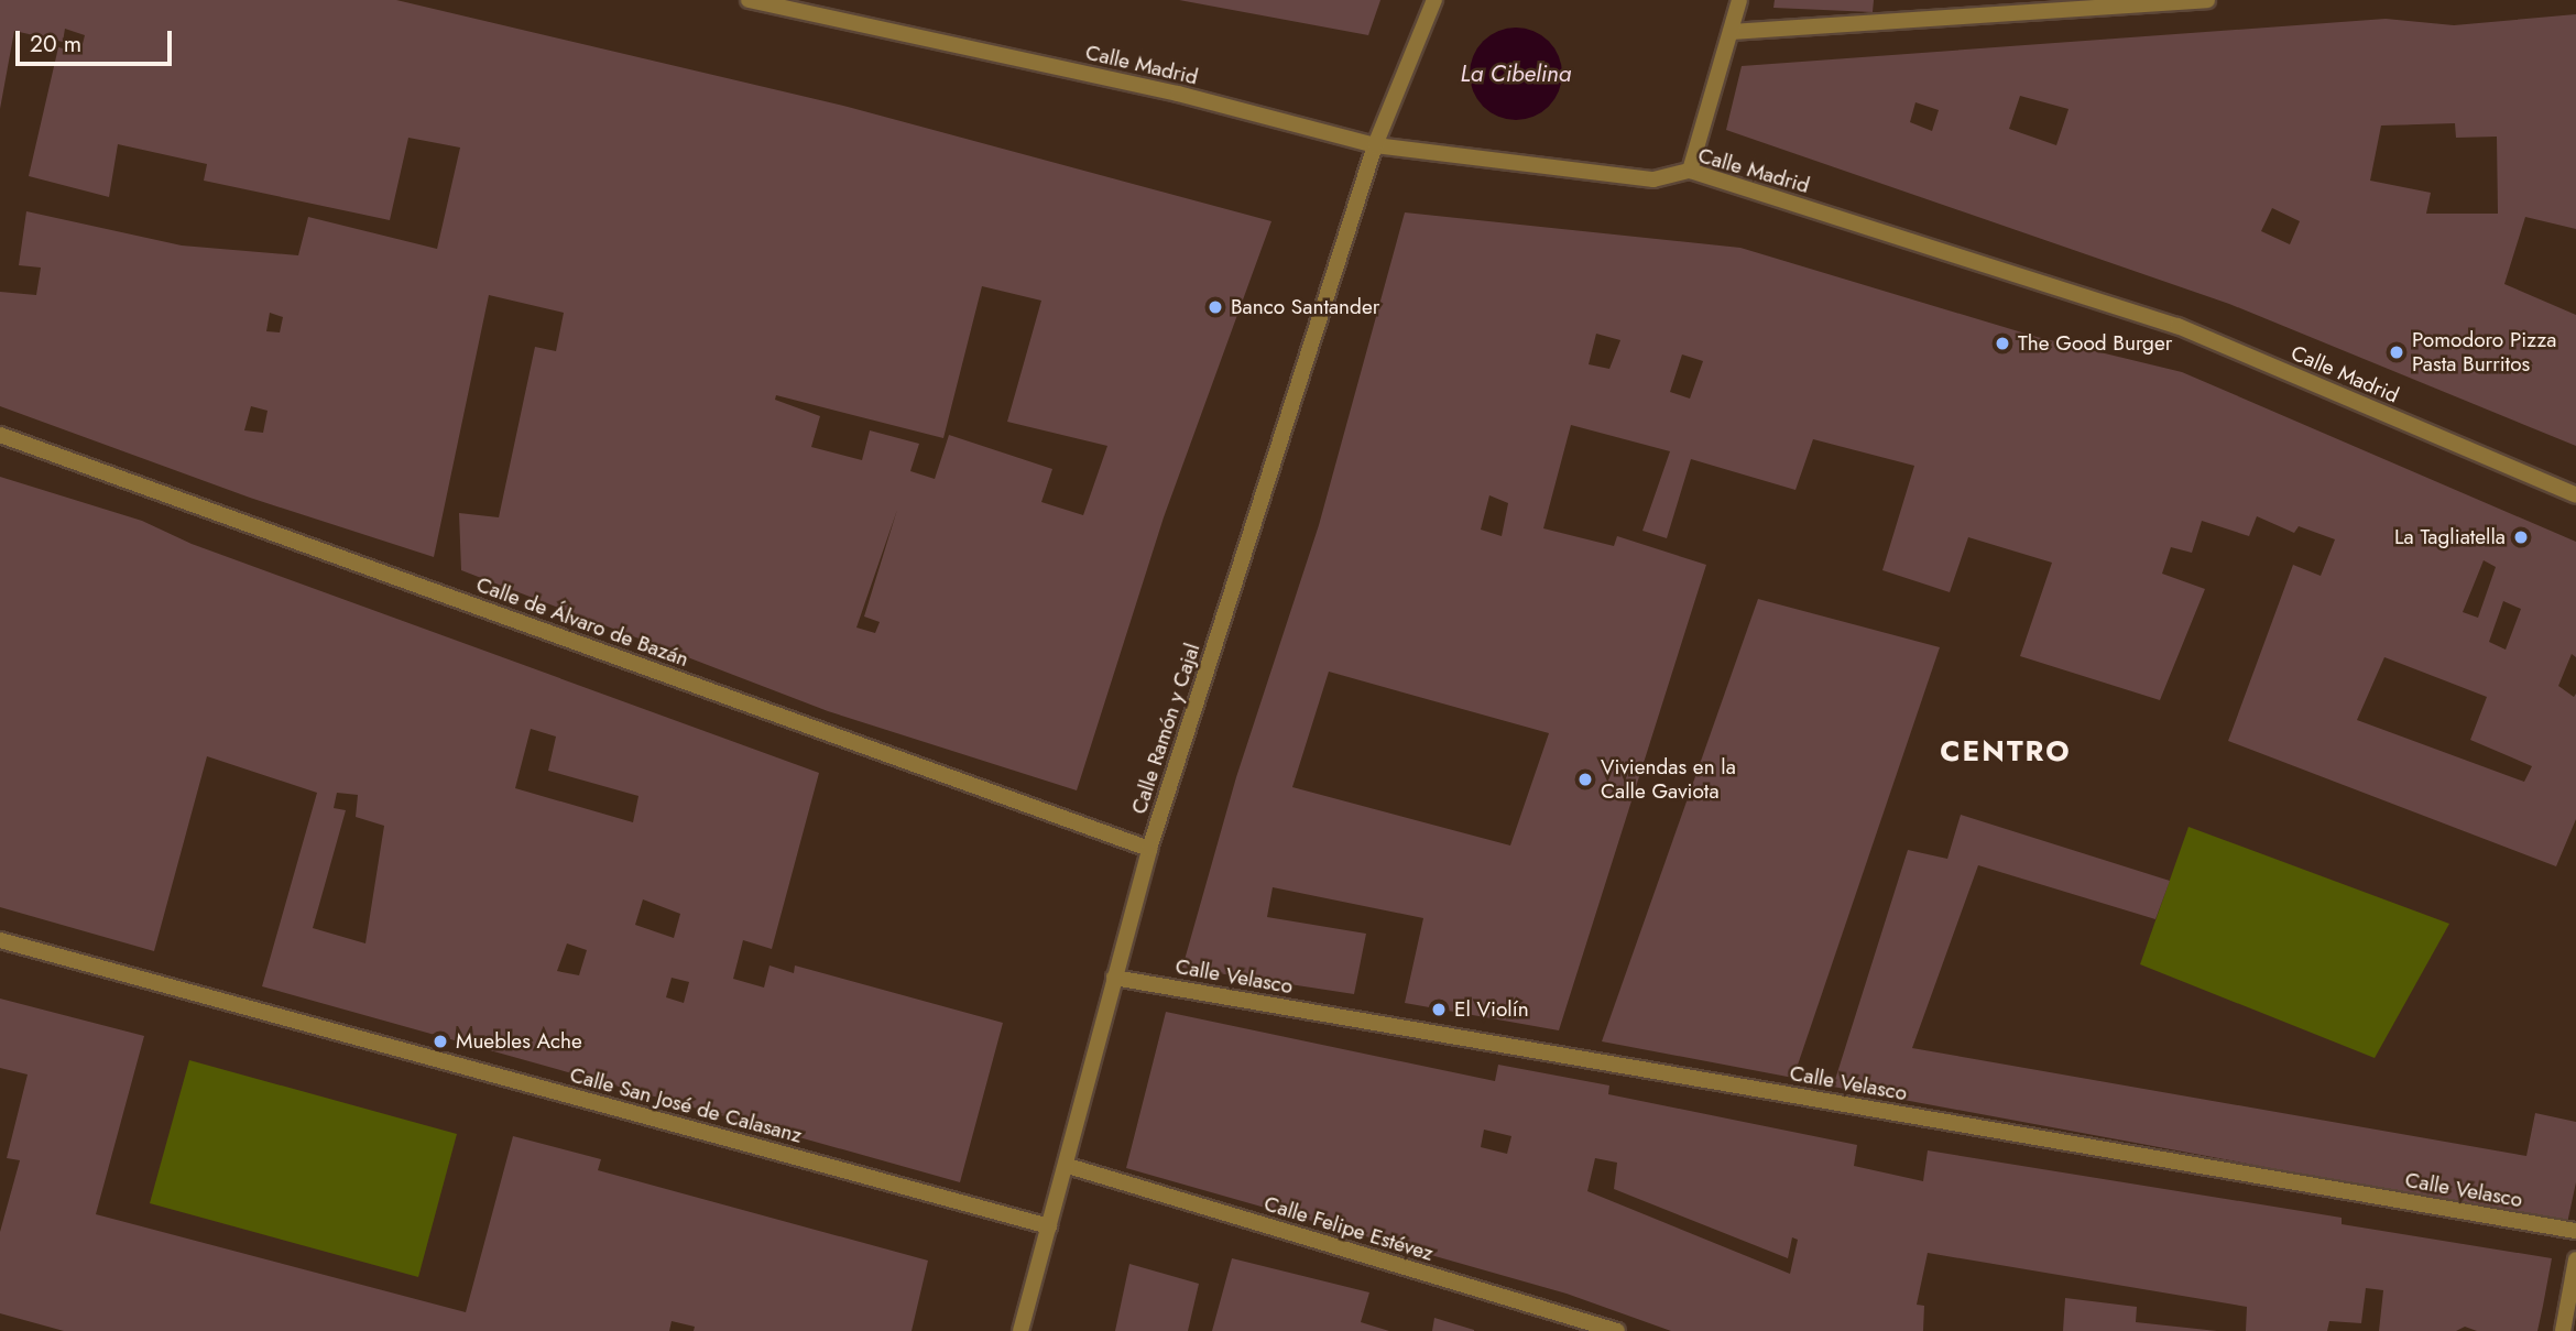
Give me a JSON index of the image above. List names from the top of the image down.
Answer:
{
  "streets": {
    "street": [
      "Calle Madrid",
      "Calle de Álvaro de Bazán",
      "Calle Ramón y Cajal",
      "Calle Velasco",
      "Calle San José de Calasanz",
      "Calle Felipe Estévez"
    ]
  },
  "crossings": [
    ["Calle Madrid", "Calle Ramón y Cajal"],
    ["Calle de Álvaro de Bazán", "Calle Ramón y Cajal"],
    ["Calle Ramón y Cajal", "Calle Velasco"],
    ["Calle Ramón y Cajal", "Calle San José de Calasanz"],
    ["Calle Ramón y Cajal", "Calle Felipe Estévez"]
  ],
  "districts": ["CENTRO"],
  "water": ["La Cibelina"],
  "places": [
    "Banco Santander",
    "The Good Burger",
    "Pomodoro Pizza Pasta Burritos",
    "La Tagliatella",
    "Viviendas en la Calle Gaviota",
    "El Violín",
    "Muebles Ache"
  ],
  "scale_bar": "20 m"
}
